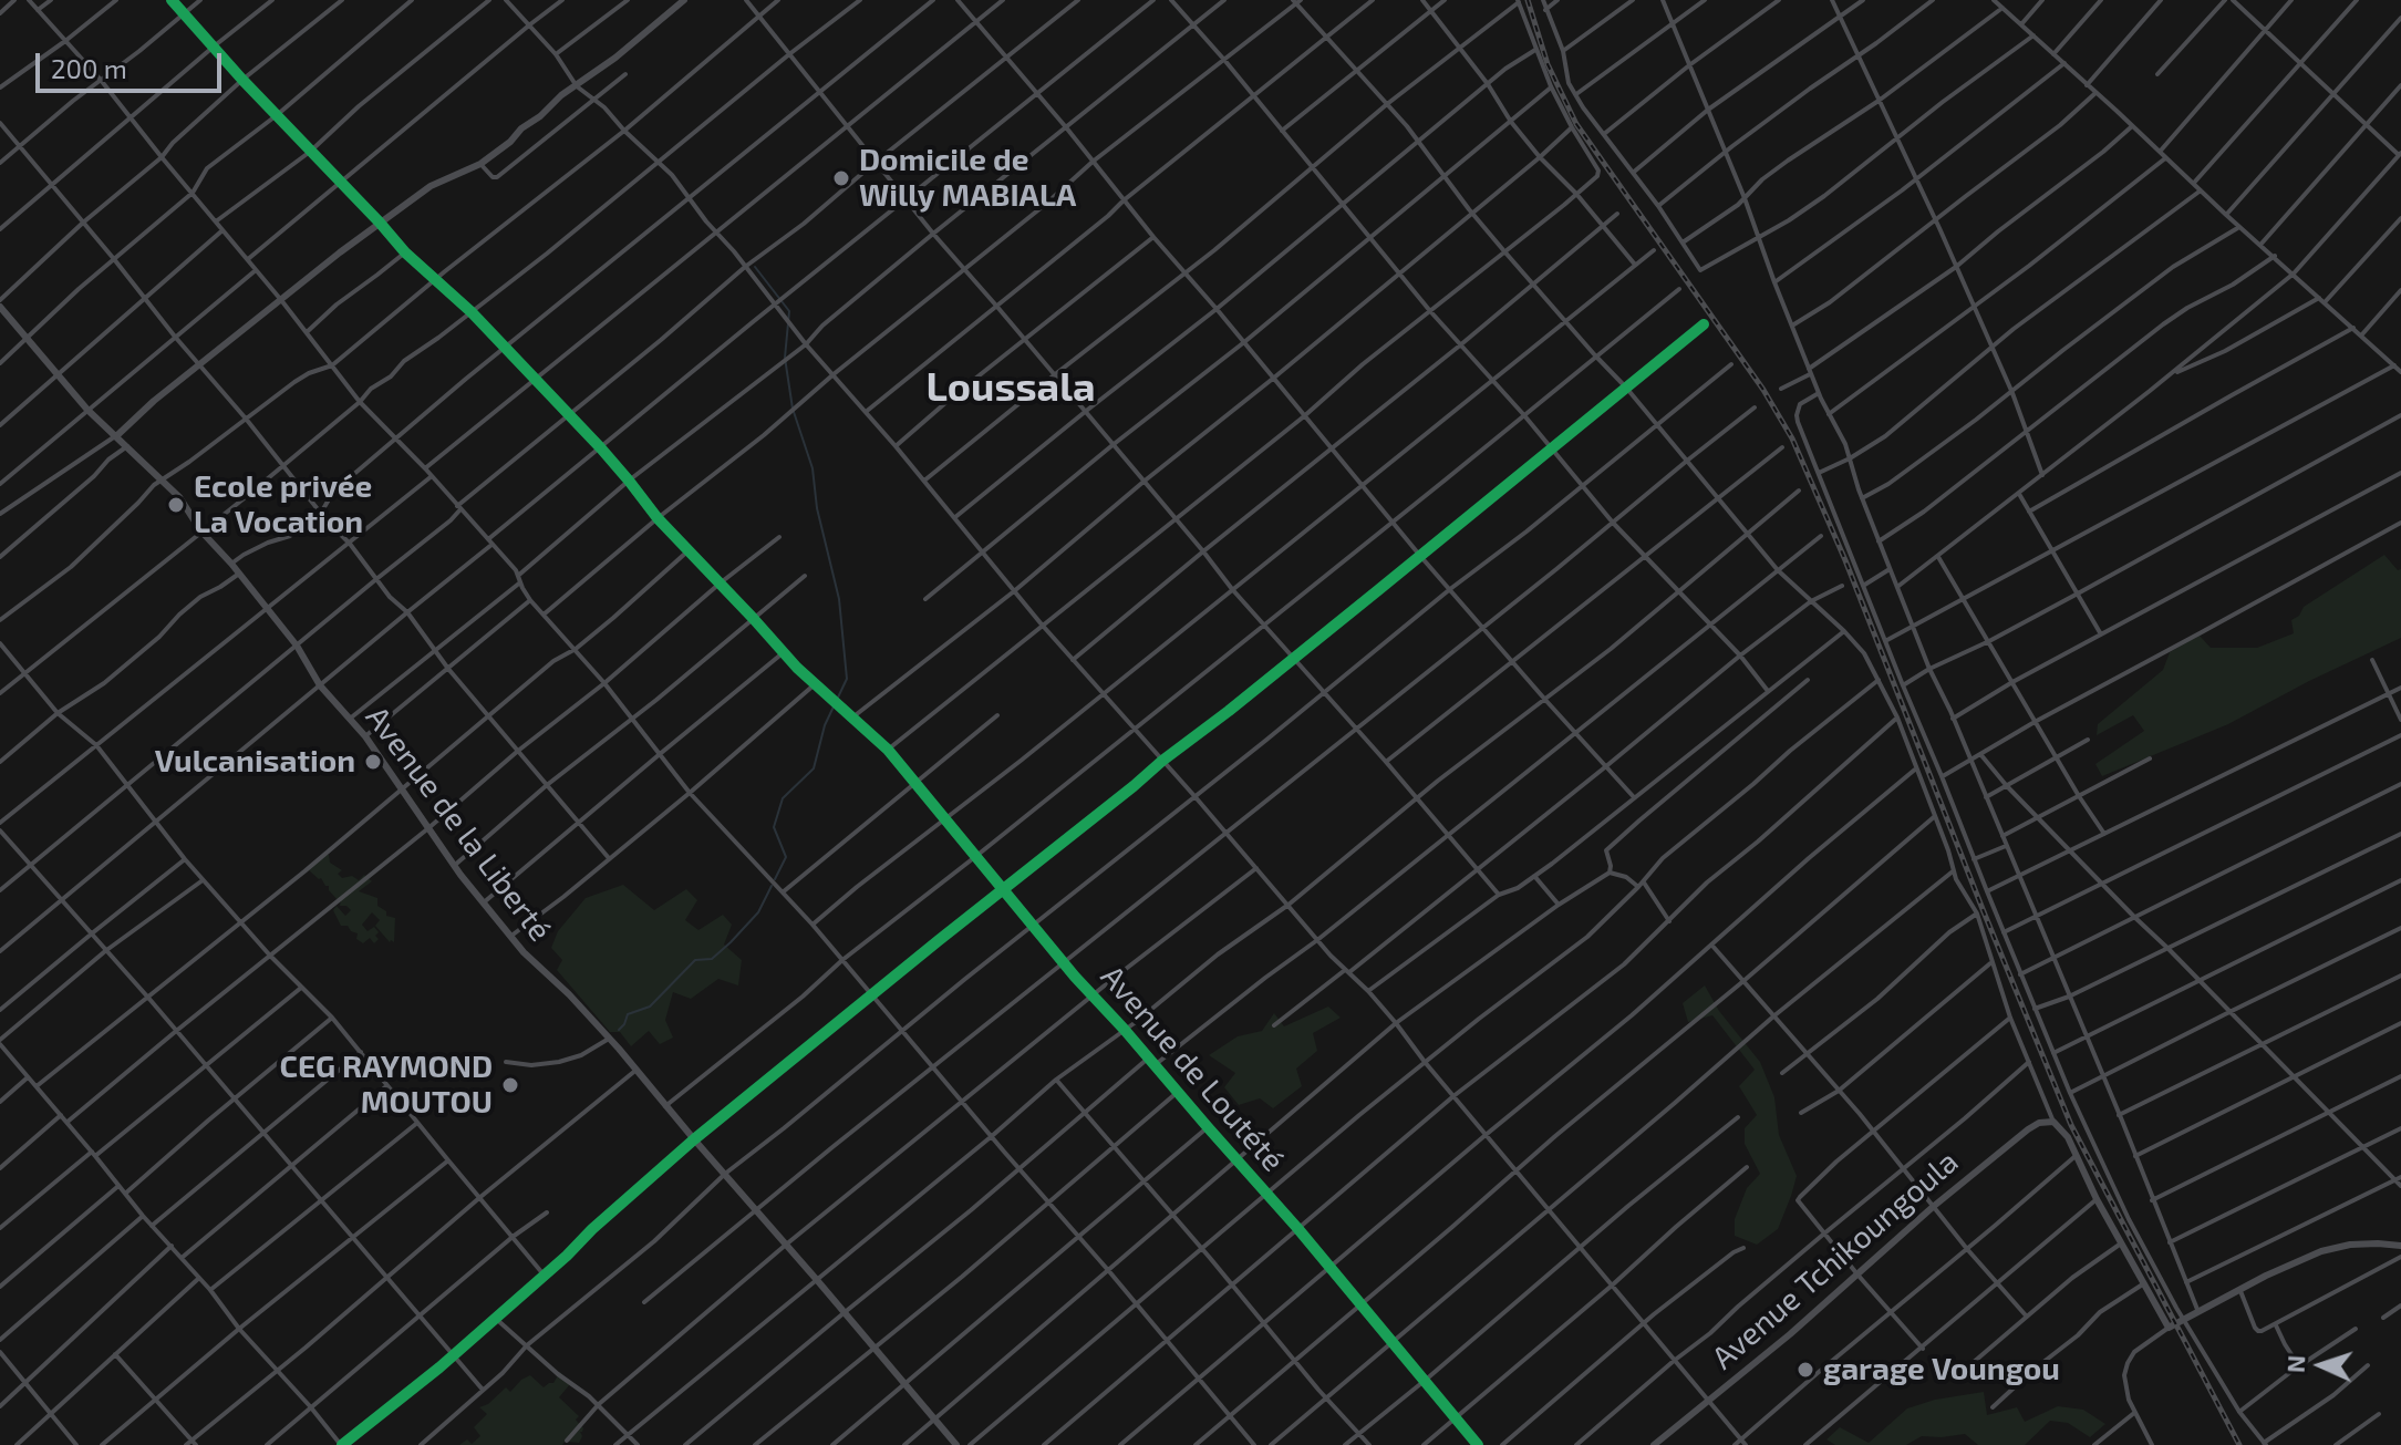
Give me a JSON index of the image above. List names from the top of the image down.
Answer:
{
  "streets": {
    "street": ["Avenue de la Liberté", "Avenue de Loutété", "Avenue Tchikoungoula"]
  },
  "districts": ["Loussala"],
  "places": [
    "Domicile de Willy MABIALA",
    "Ecole privée La Vocation",
    "Vulcanisation",
    "CEG RAYMOND MOUTOU",
    "garage Voungou"
  ],
  "scale_bar": "200 m",
  "north": "left"
}
